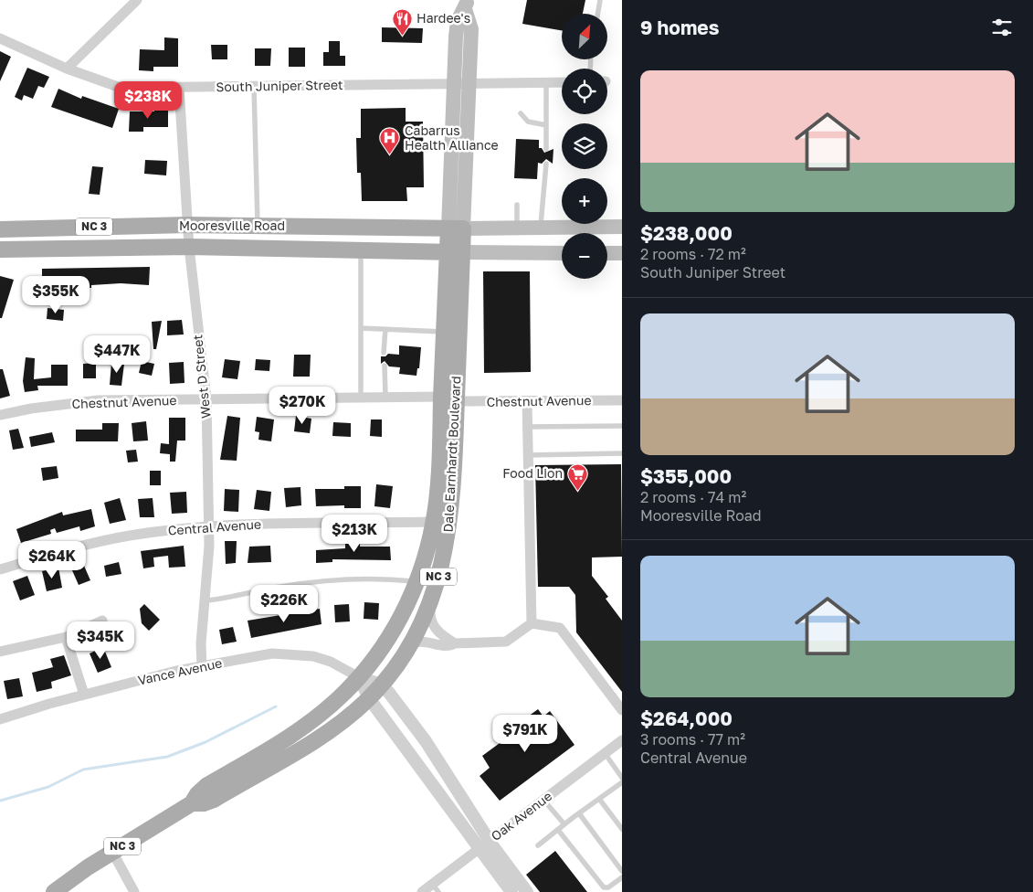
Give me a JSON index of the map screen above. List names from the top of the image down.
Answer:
{
  "streets": {
    "main road": ["Mooresville Road", "NC 3", "Dale Earnhardt Boulevard"],
    "street": [
      "South Juniper Street",
      "West D Street",
      "Chestnut Avenue",
      "Central Avenue",
      "Vance Avenue",
      "Oak Avenue"
    ]
  },
  "crossings": [
    ["South Juniper Street", "West D Street"],
    ["South Juniper Street", "Dale Earnhardt Boulevard"],
    ["Mooresville Road", "West D Street"],
    ["Mooresville Road", "Dale Earnhardt Boulevard"],
    ["West D Street", "Chestnut Avenue"],
    ["West D Street", "Central Avenue"],
    ["West D Street", "Vance Avenue"],
    ["Chestnut Avenue", "Dale Earnhardt Boulevard"],
    ["Dale Earnhardt Boulevard", "Central Avenue"],
    ["Dale Earnhardt Boulevard", "Vance Avenue"]
  ],
  "places": {
    "restaurant": ["Hardee's"],
    "hospital": ["Cabarrus Health Alliance"],
    "supermarket": ["Food Lion"]
  },
  "north": "top right",
  "page": {
    "heading": "9 homes",
    "map_buttons": ["+", "−"],
    "list": [
      {
        "name": "$238,000",
        "note": "2 rooms · 72 m² · South Juniper Street"
      },
      {
        "name": "$355,000",
        "note": "2 rooms · 74 m² · Mooresville Road"
      },
      {
        "name": "$264,000",
        "note": "3 rooms · 77 m² · Central Avenue"
      }
    ],
    "price": [
      "$238K",
      "$355K",
      "$447K",
      "$270K",
      "$213K",
      "$264K",
      "$226K",
      "$345K",
      "$791K"
    ]
  }
}
